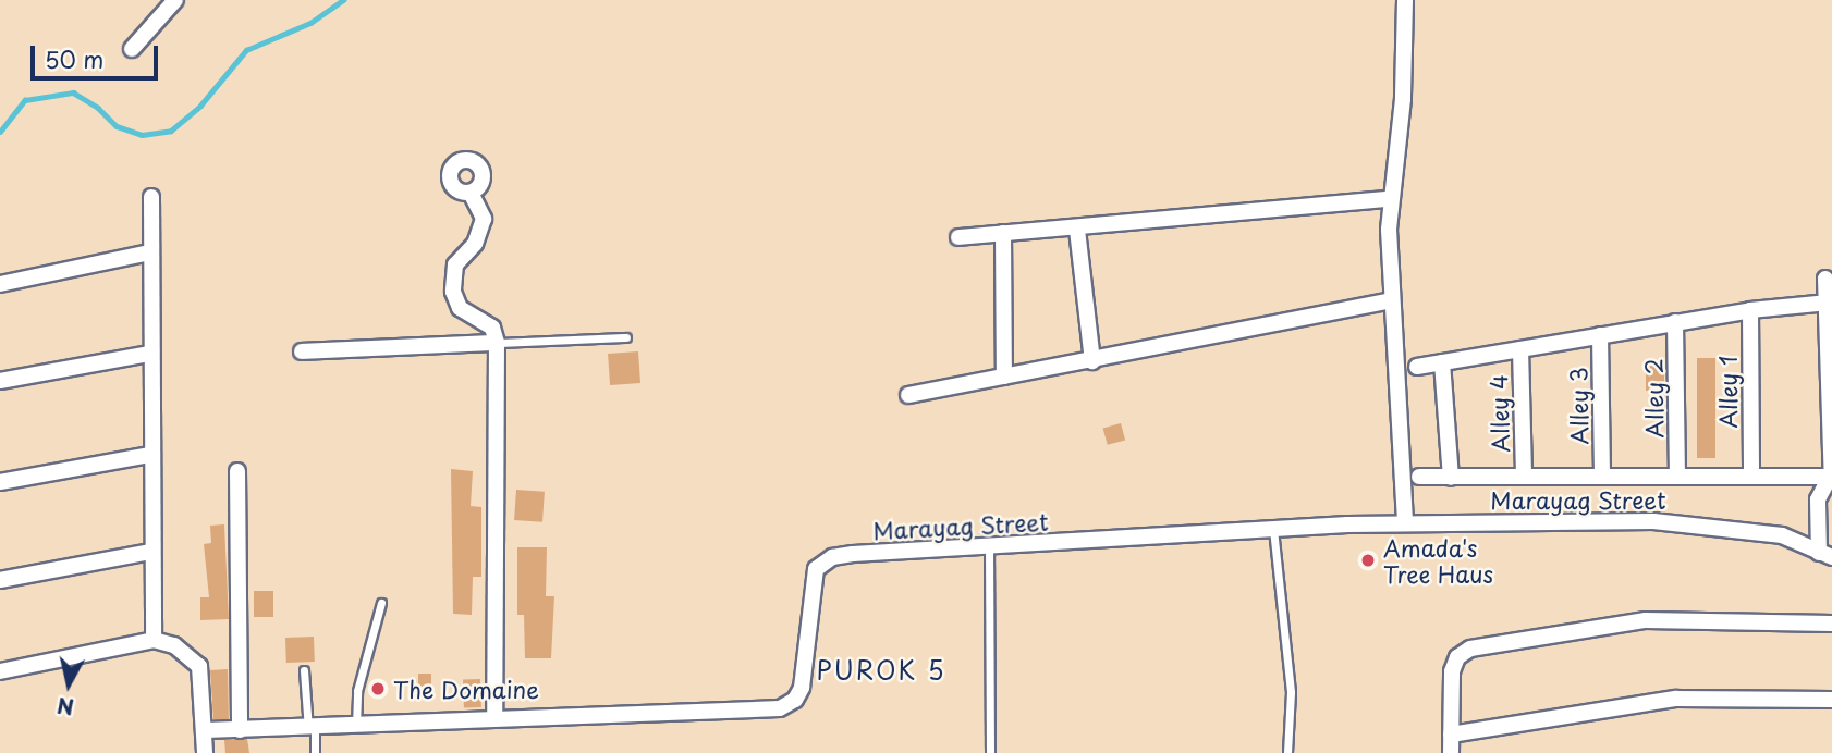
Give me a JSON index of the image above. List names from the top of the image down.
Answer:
{
  "streets": {
    "street": [
      "Alley 1",
      "Alley 2",
      "Alley 3",
      "Alley 4",
      "Marayag Street"
    ]
  },
  "districts": ["PUROK 5"],
  "places": ["Amada's Tree Haus", "The Domaine"],
  "scale_bar": "50 m",
  "north": "bottom"
}
